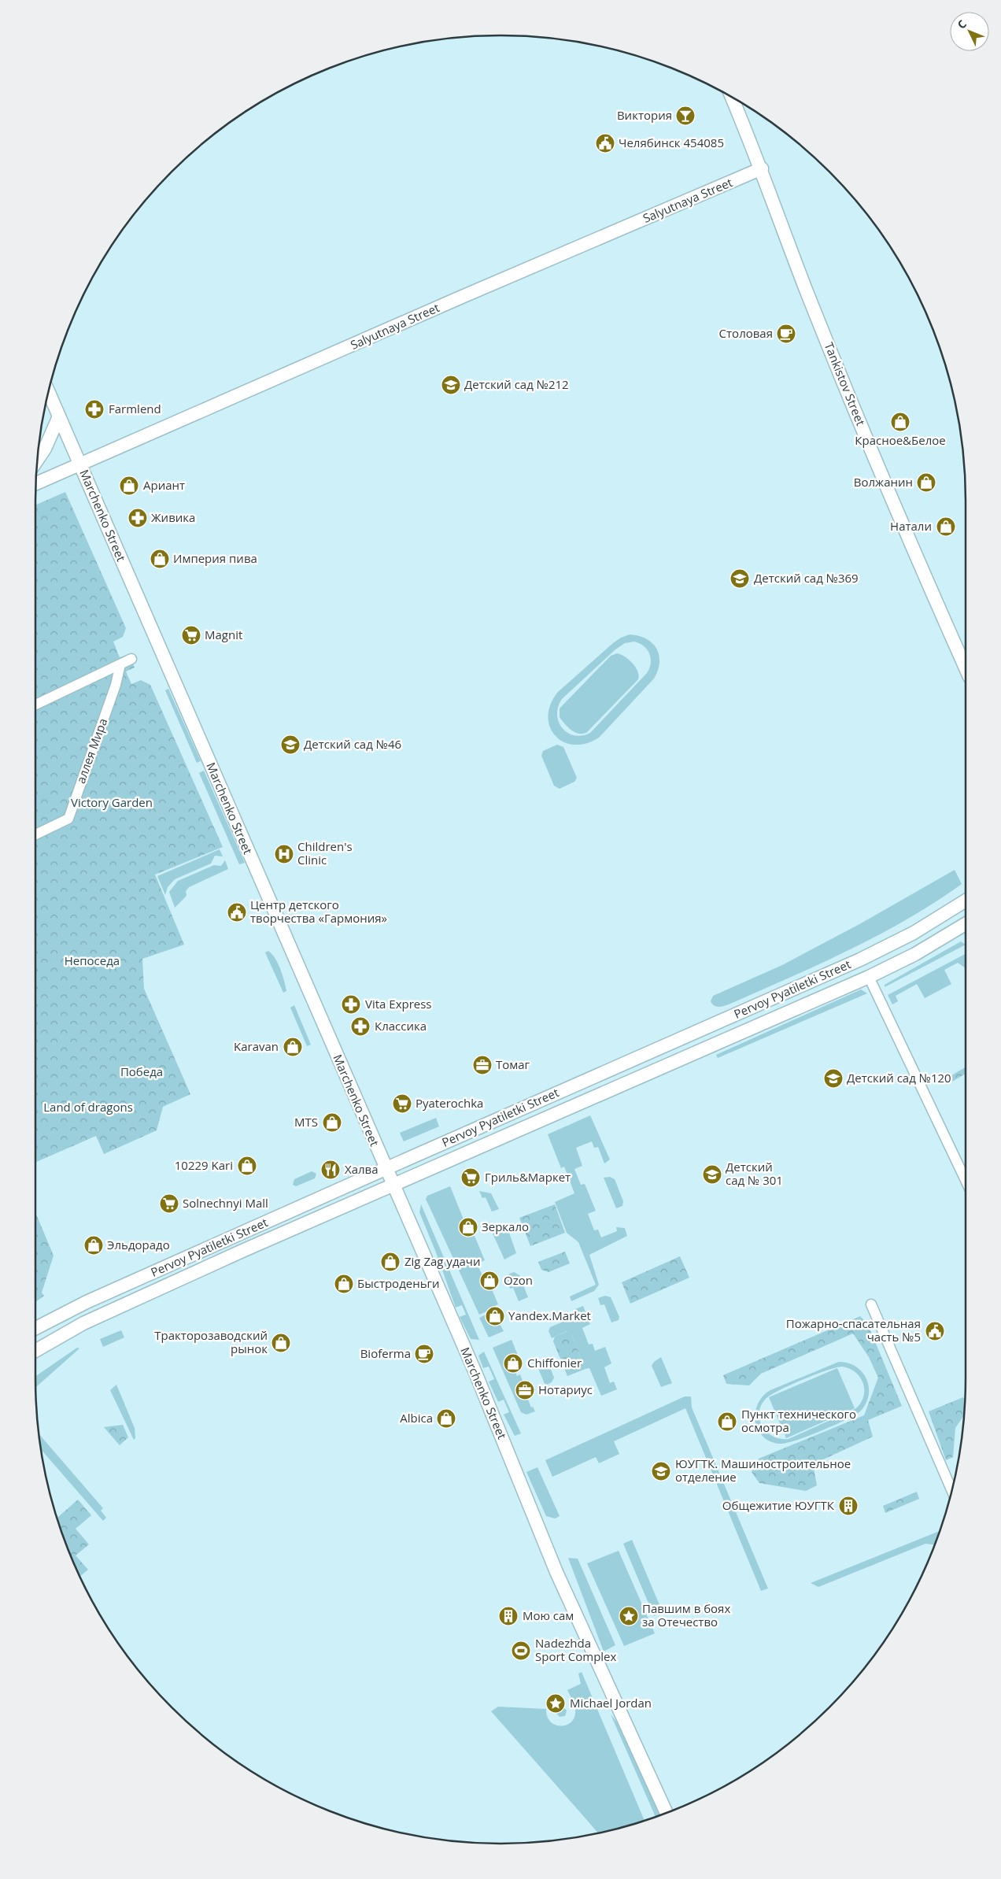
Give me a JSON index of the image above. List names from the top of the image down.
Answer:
{
  "streets": {
    "main road": [
      "Salyutnaya Street",
      "Tankistov Street",
      "Marchenko Street",
      "Pervoy Pyatiletki Street"
    ],
    "street": ["аллея Мира"]
  },
  "crossings": [
    ["Salyutnaya Street", "Tankistov Street"],
    ["Salyutnaya Street", "Marchenko Street"],
    ["Marchenko Street", "Pervoy Pyatiletki Street"]
  ],
  "parks": [
    "Victory Garden",
    "Непоседа",
    "Победа",
    "Land of dragons"
  ],
  "places": {
    "bar": ["Виктория"],
    "public building": ["Челябинск 454085", "Центр детского творчества «Гармония»", "Пожарно-спасательная часть №5"],
    "cafe": ["Столовая", "Bioferma"],
    "school or university": [
      "Детский сад №212",
      "Детский сад №369",
      "Детский сад №46",
      "Детский сад №120",
      "Детский сад № 301",
      "ЮУГТК. Машиностроительное отделение"
    ],
    "pharmacy": [
      "Farmlend",
      "Живика",
      "Vita Express",
      "Классика"
    ],
    "shop": [
      "Красное&Белое",
      "Волжанин",
      "Ариант",
      "Натали",
      "Империя пива",
      "Karavan",
      "MTS",
      "10229 Kari",
      "Зеркало",
      "Эльдорадо",
      "Zig Zag удачи",
      "Ozon",
      "Быстроденьги",
      "Yandex.Market",
      "Тракторозаводский рынок",
      "Chiffonier",
      "Albica",
      "Пункт технического осмотра"
    ],
    "supermarket": [
      "Magnit",
      "Pyaterochka",
      "Гриль&Маркет",
      "Solnechnyi Mall"
    ],
    "hospital": ["Children's Clinic"],
    "office": ["Томаг", "Нотариус"],
    "restaurant": ["Халва"],
    "building": ["Общежитие ЮУГТК", "Мою сам"],
    "place": ["Павшим в боях за Отечество", "Michael Jordan"],
    "sports": ["Nadezhda Sport Complex"]
  },
  "north": "top left"
}
